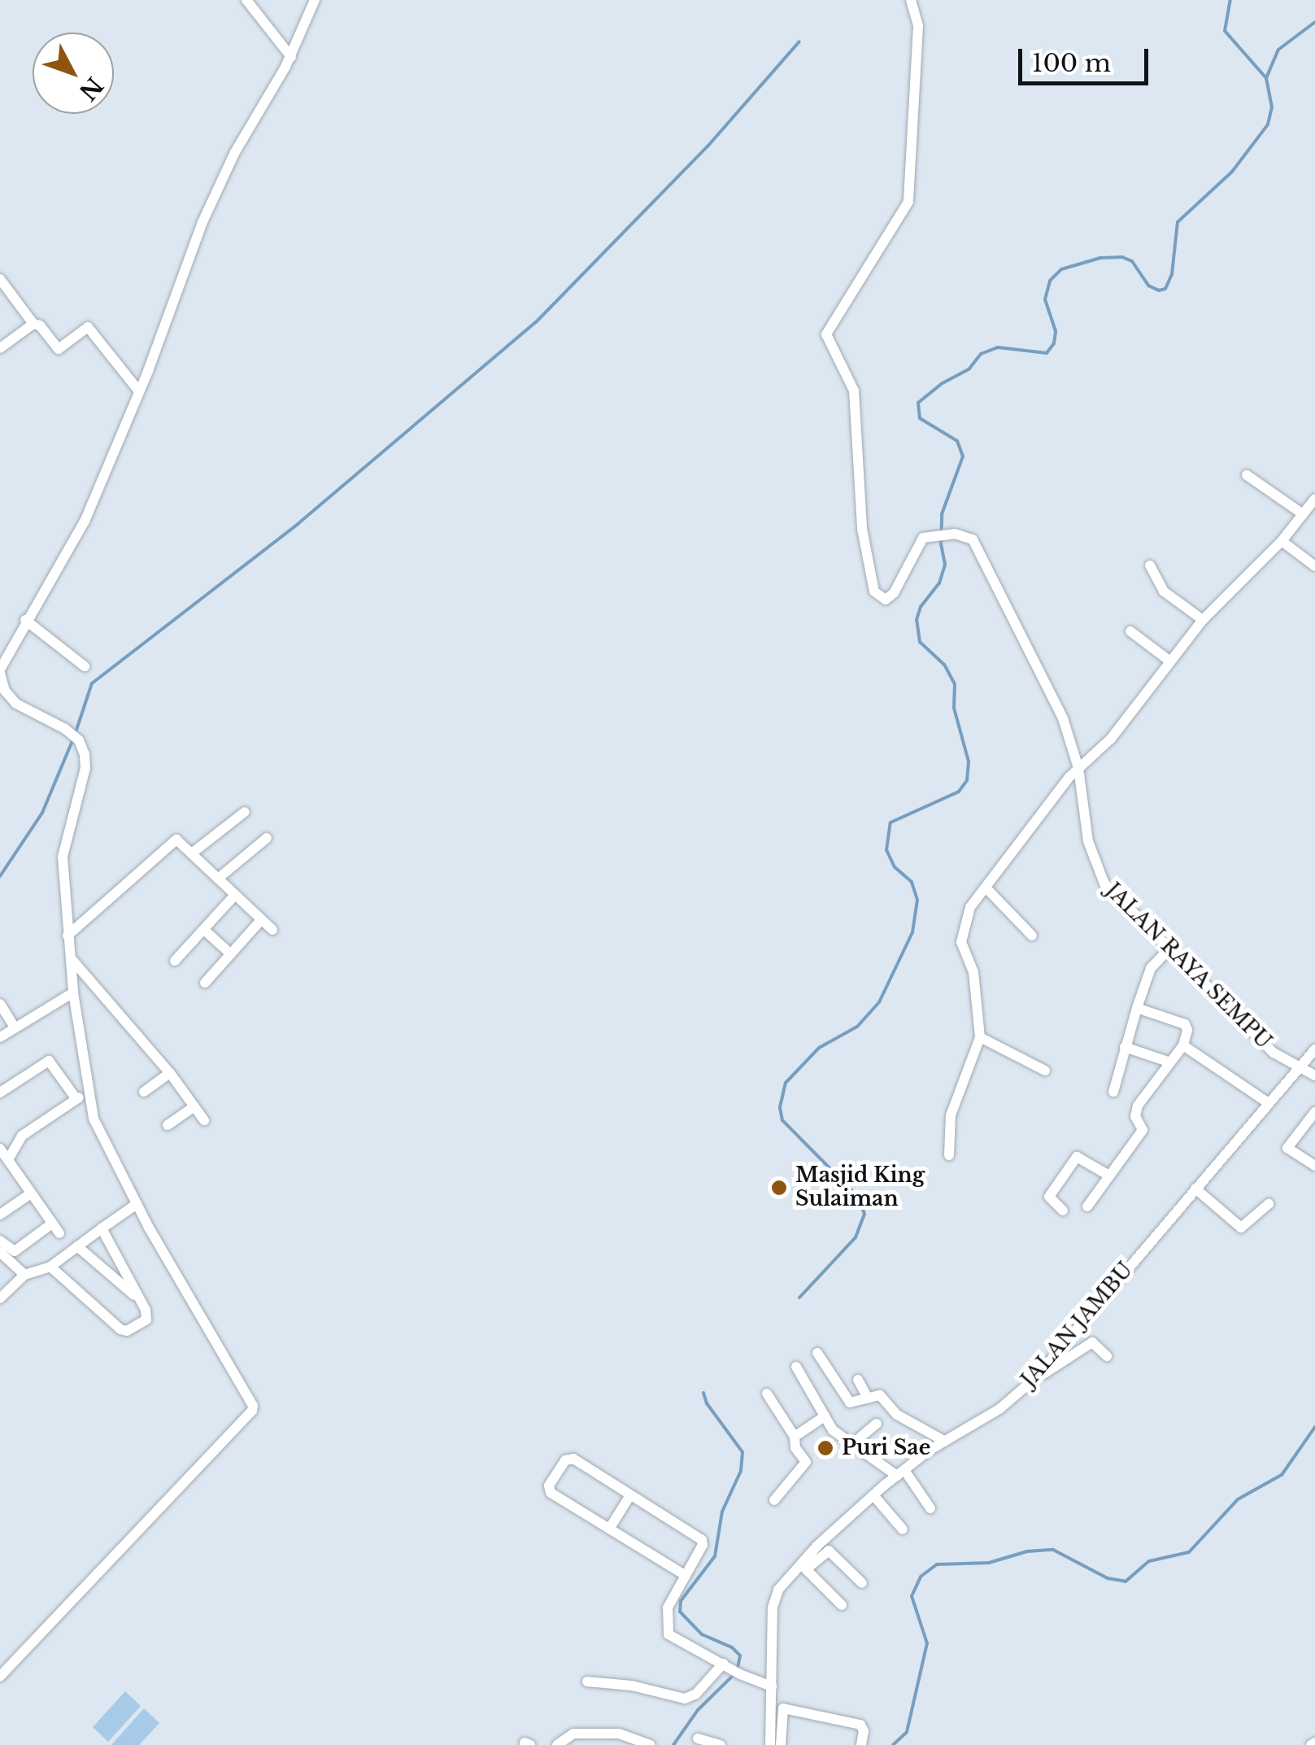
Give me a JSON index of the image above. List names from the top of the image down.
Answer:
{
  "streets": {
    "street": ["JALAN RAYA SEMPU", "JALAN JAMBU"]
  },
  "crossings": [
    ["JALAN RAYA SEMPU", "JALAN JAMBU"]
  ],
  "places": ["Masjid King Sulaiman", "Puri Sae"],
  "scale_bar": "100 m",
  "north": "bottom right"
}
